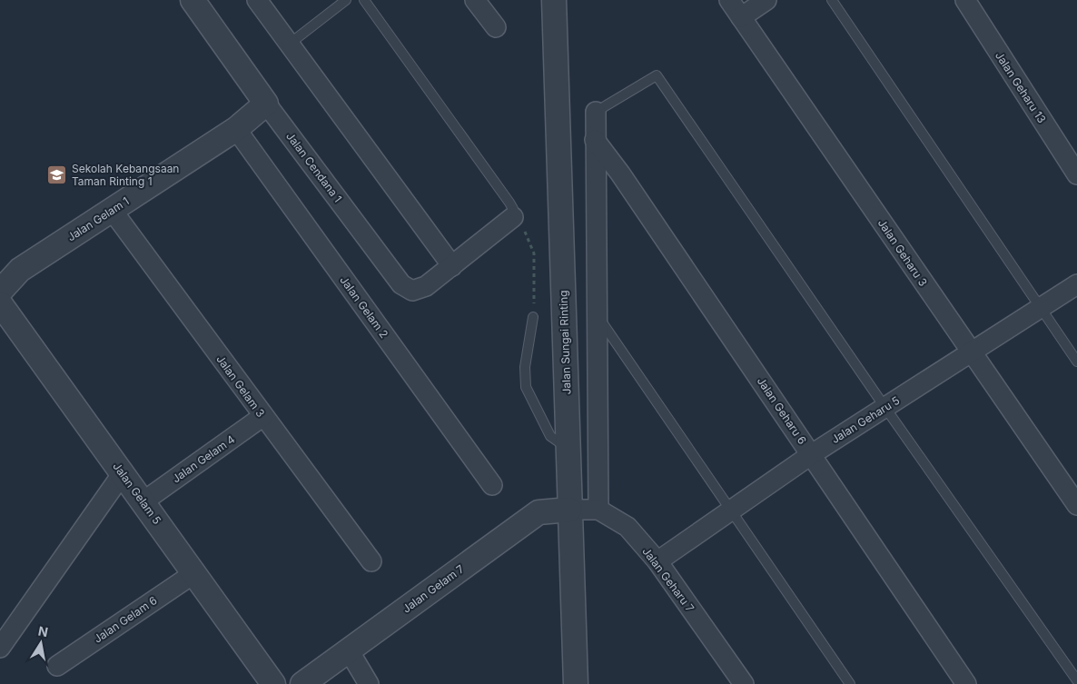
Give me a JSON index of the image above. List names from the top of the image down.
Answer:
{
  "streets": {
    "street": [
      "Jalan Geharu 13",
      "Jalan Cendana 1",
      "Jalan Gelam 1",
      "Jalan Geharu 3",
      "Jalan Gelam 2",
      "Jalan Sungai Rinting",
      "Jalan Gelam 3",
      "Jalan Geharu 6",
      "Jalan Geharu 5",
      "Jalan Gelam 4",
      "Jalan Gelam 5",
      "Jalan Geharu 7",
      "Jalan Gelam 7",
      "Jalan Gelam 6"
    ]
  },
  "crossings": [
    ["Jalan Cendana 1", "Jalan Gelam 1"],
    ["Jalan Gelam 1", "Jalan Gelam 2"],
    ["Jalan Gelam 1", "Jalan Gelam 3"],
    ["Jalan Geharu 3", "Jalan Geharu 5"],
    ["Jalan Sungai Rinting", "Jalan Geharu 7"],
    ["Jalan Sungai Rinting", "Jalan Gelam 7"],
    ["Jalan Gelam 3", "Jalan Gelam 4"],
    ["Jalan Geharu 6", "Jalan Geharu 5"],
    ["Jalan Geharu 5", "Jalan Geharu 7"],
    ["Jalan Gelam 4", "Jalan Gelam 5"],
    ["Jalan Gelam 5", "Jalan Gelam 6"],
    ["Jalan Geharu 7", "Jalan Gelam 7"]
  ],
  "places": {
    "school or university": ["Sekolah Kebangsaan Taman Rinting 1"]
  },
  "north": "top"
}
